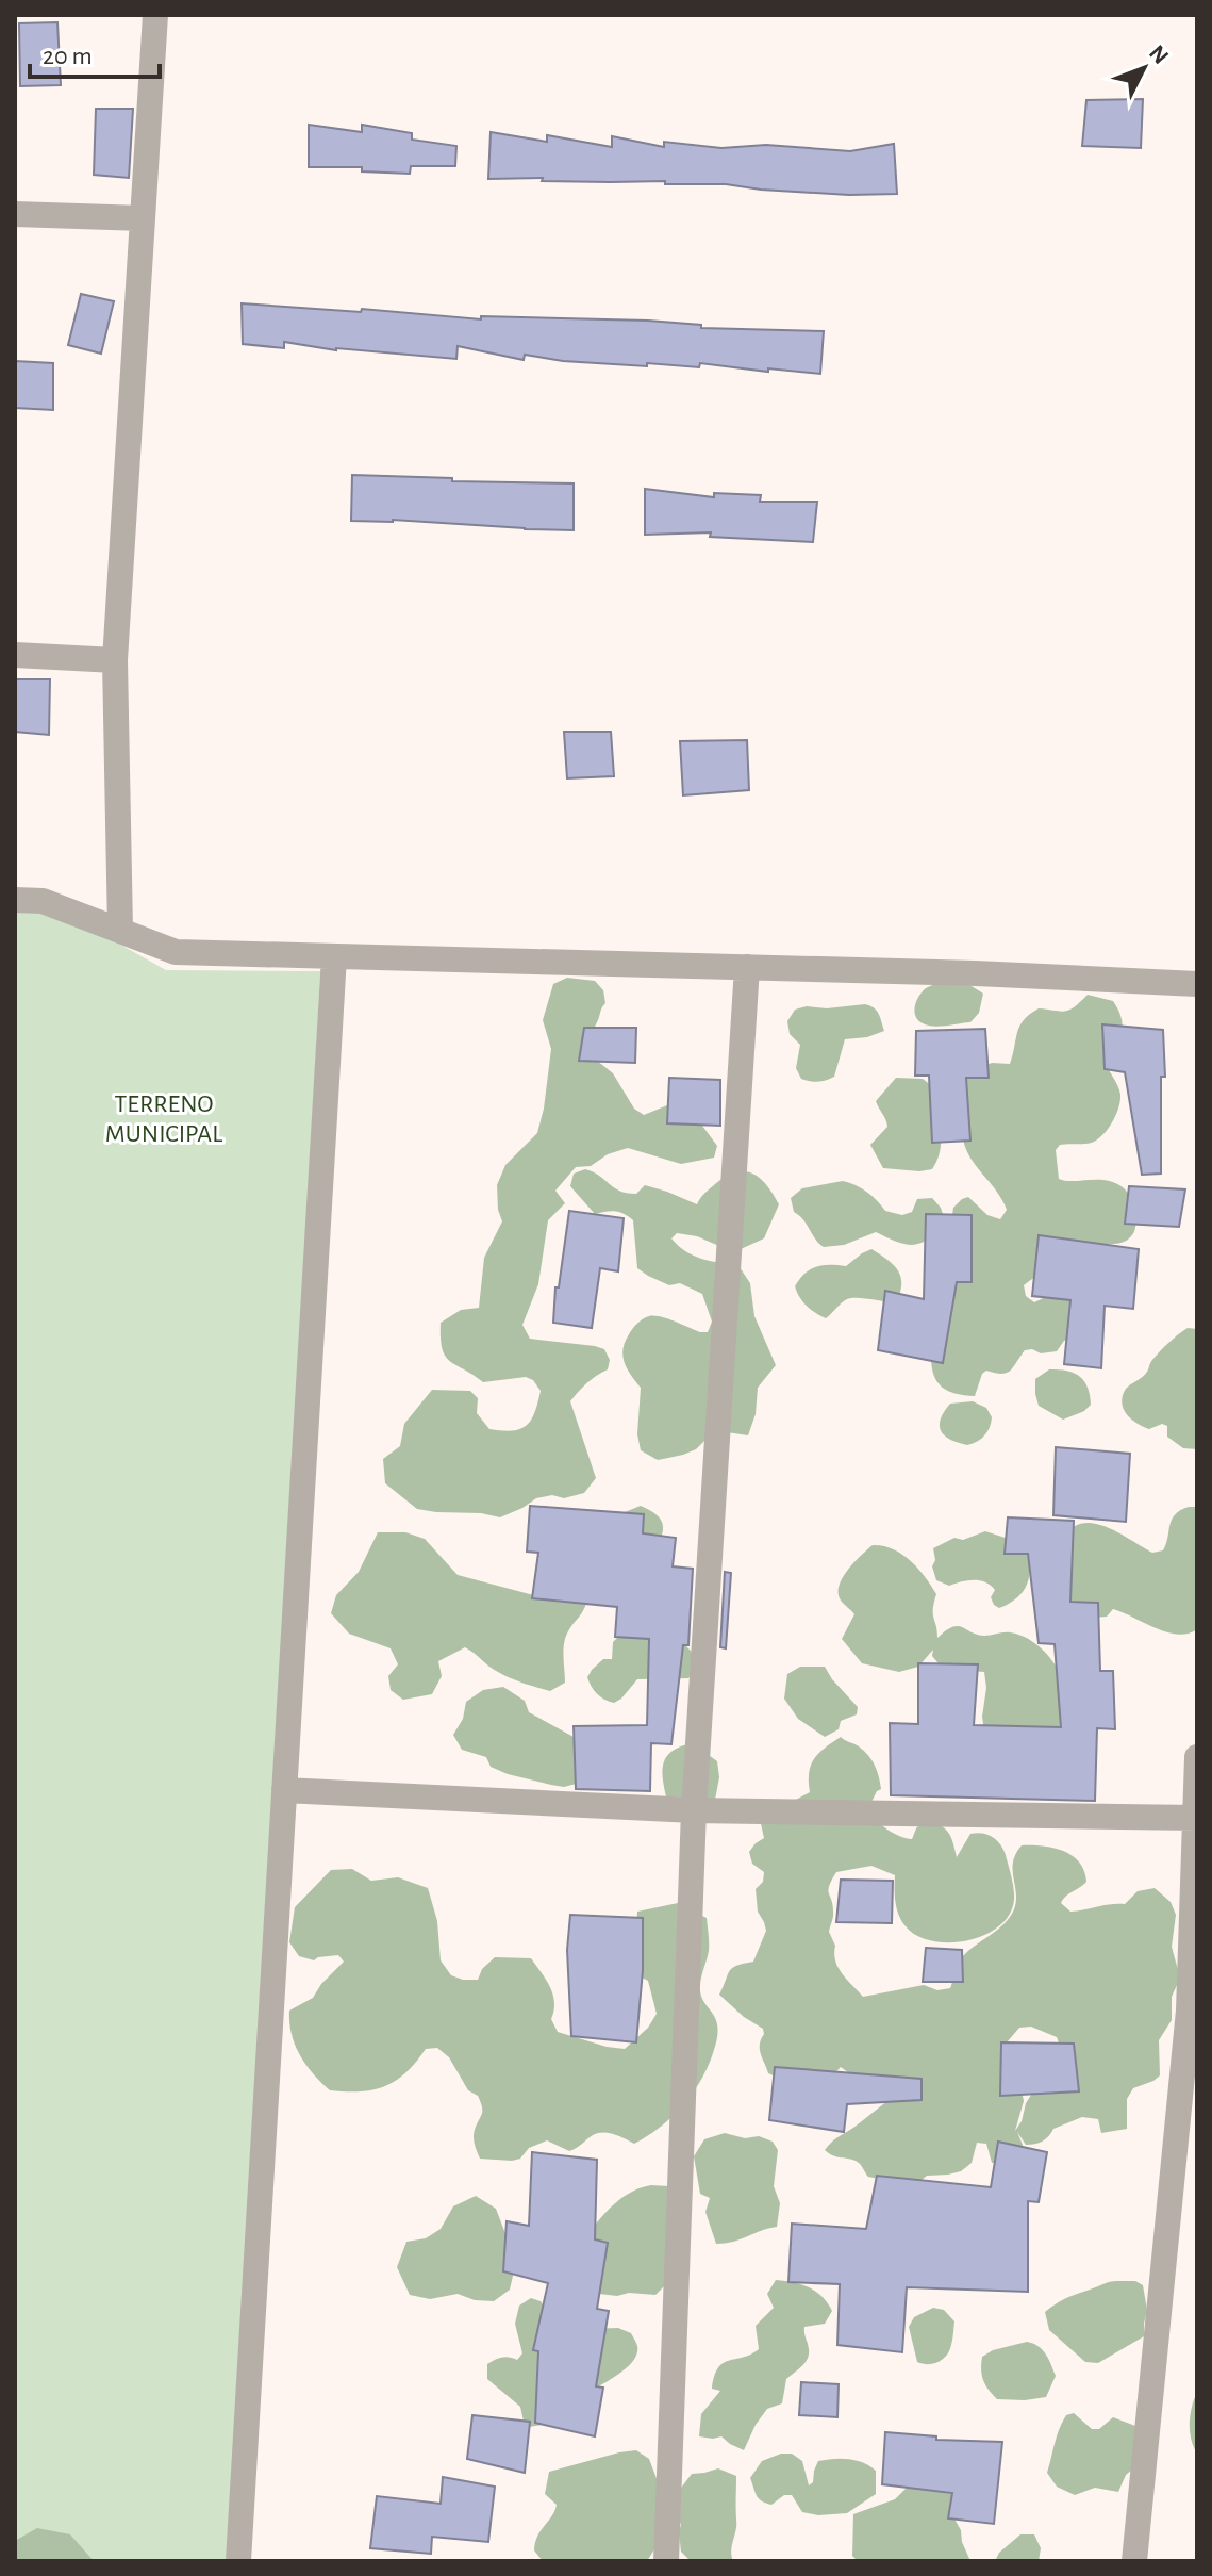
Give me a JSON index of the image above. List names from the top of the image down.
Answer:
{
  "parks": ["TERRENO MUNICIPAL"],
  "scale_bar": "20 m",
  "north": "top right"
}
